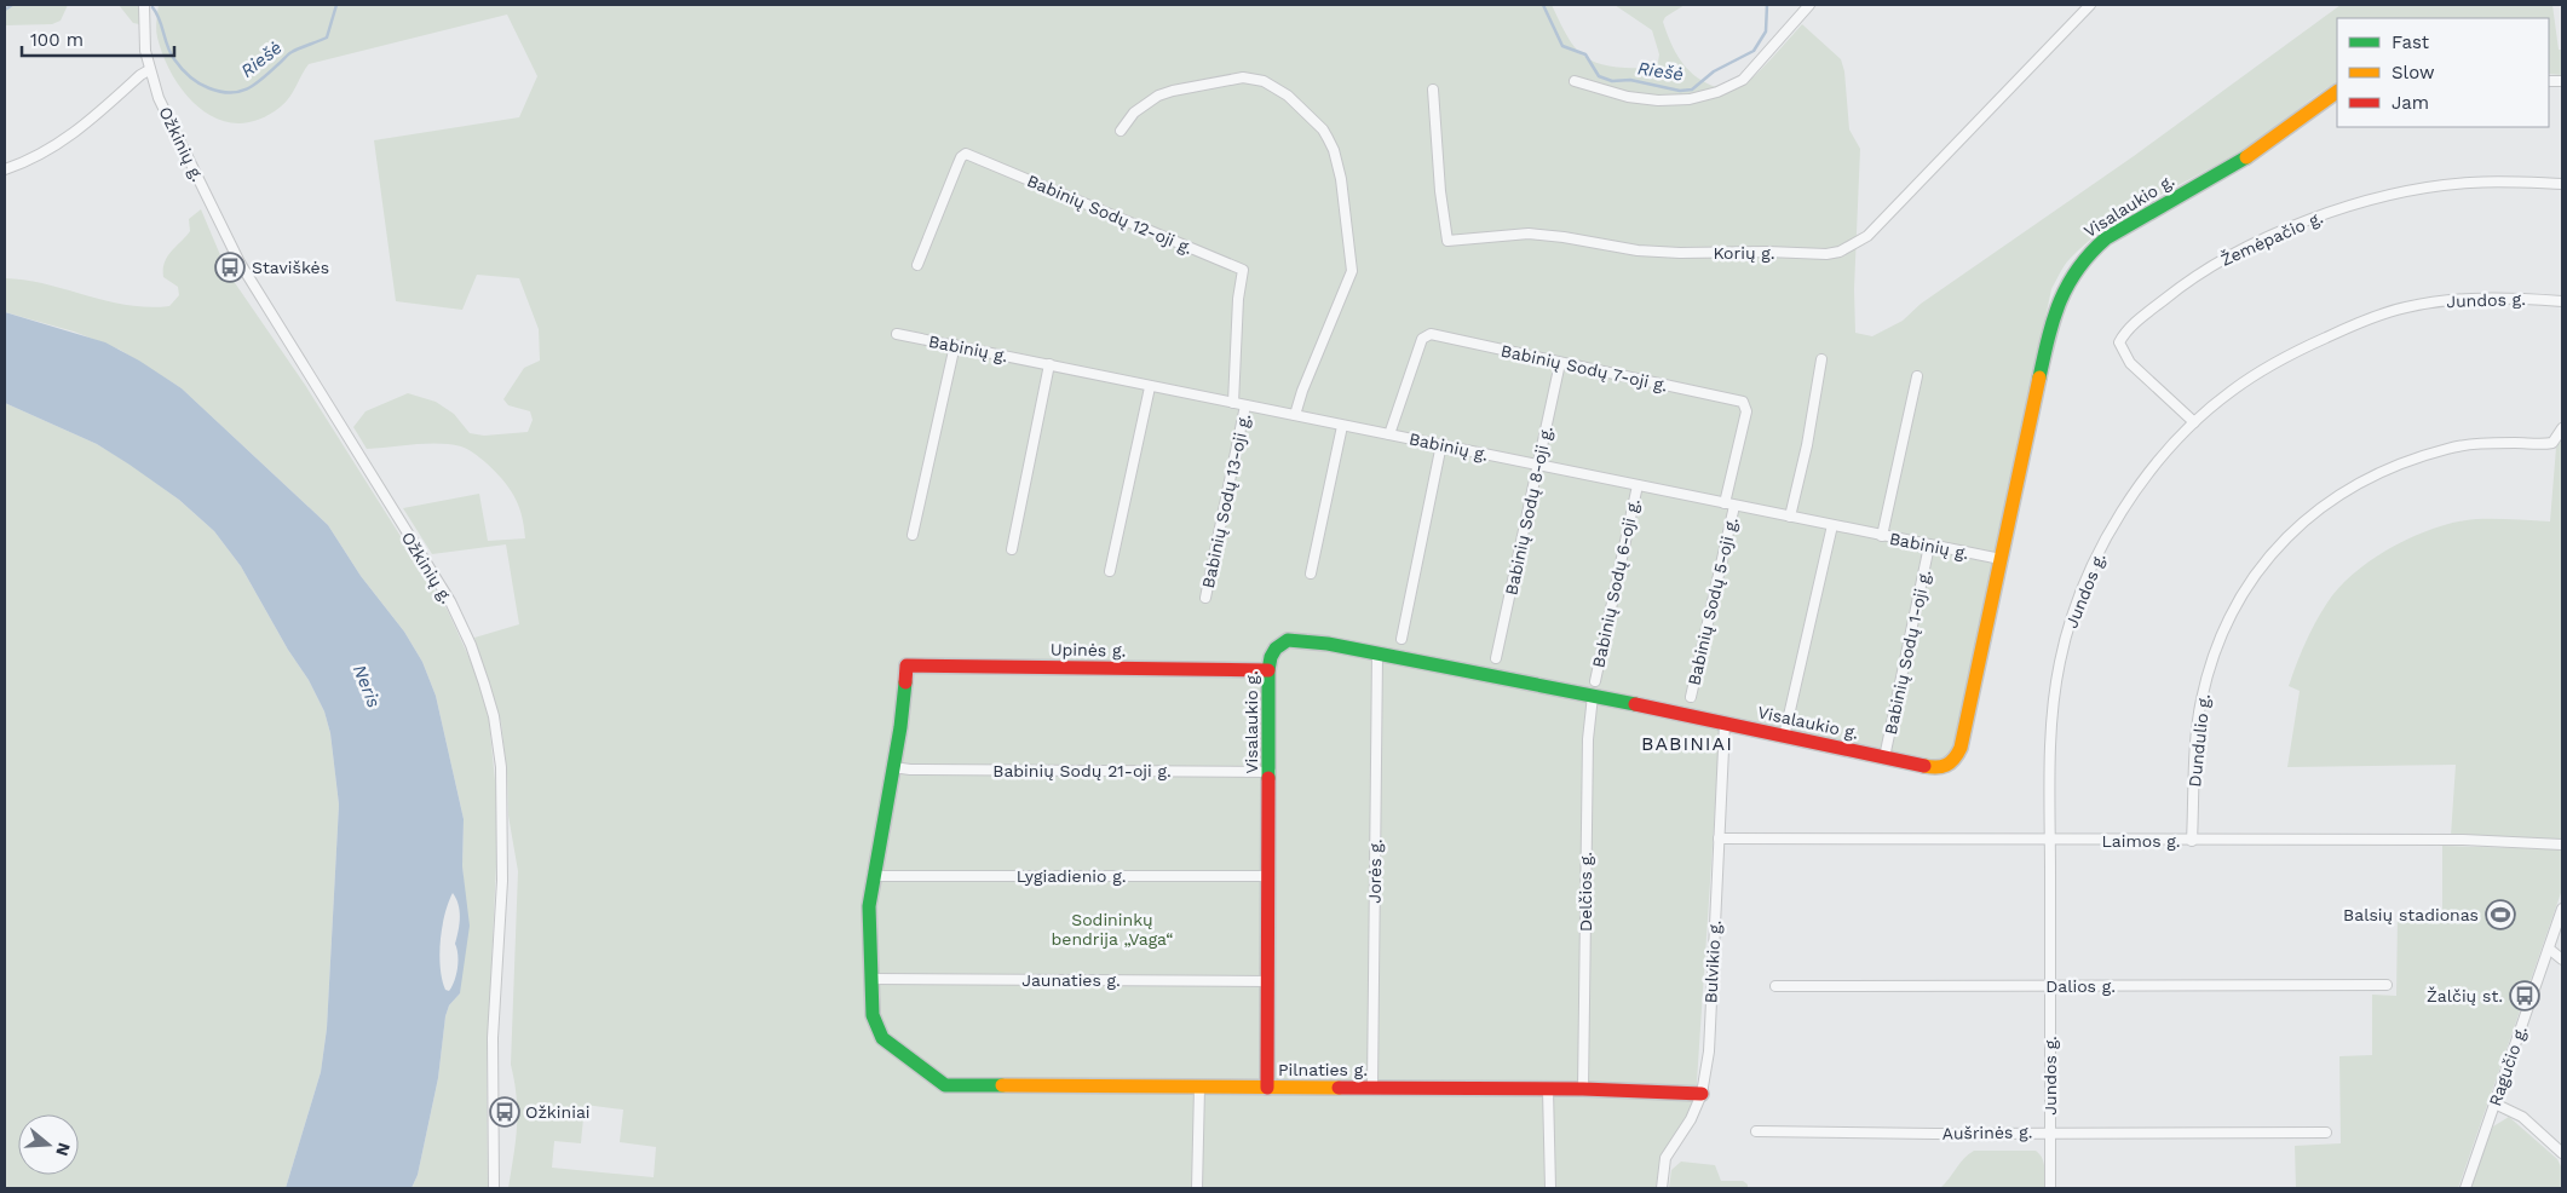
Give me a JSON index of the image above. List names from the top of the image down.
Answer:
{
  "streets": {
    "street": [
      "Ožkinių g.",
      "Visalaukio g.",
      "Babinių Sodų 12-oji g.",
      "Žemėpačio g.",
      "Korių g.",
      "Jundos g.",
      "Babinių g.",
      "Babinių Sodų 7-oji g.",
      "Babinių Sodų 13-oji g.",
      "Babinių Sodų 8-oji g.",
      "Babinių Sodų 6-oji g.",
      "Babinių Sodų 5-oji g.",
      "Upinės g.",
      "Babinių Sodų 1-oji g.",
      "Dundulio g.",
      "Babinių Sodų 21-oji g.",
      "Laimos g.",
      "Jorės g.",
      "Lygiadienio g.",
      "Delčios g.",
      "Bulvikio g.",
      "Jaunaties g.",
      "Dalios g.",
      "Ragučio g.",
      "Pilnaties g.",
      "Aušrinės g."
    ]
  },
  "crossings": [
    ["Visalaukio g.", "Babinių g."],
    ["Visalaukio g.", "Upinės g."],
    ["Visalaukio g.", "Babinių Sodų 1-oji g."],
    ["Visalaukio g.", "Babinių Sodų 21-oji g."],
    ["Visalaukio g.", "Jorės g."],
    ["Visalaukio g.", "Lygiadienio g."],
    ["Visalaukio g.", "Delčios g."],
    ["Visalaukio g.", "Bulvikio g."],
    ["Visalaukio g.", "Jaunaties g."],
    ["Visalaukio g.", "Pilnaties g."],
    ["Babinių Sodų 12-oji g.", "Babinių g."],
    ["Žemėpačio g.", "Jundos g."],
    ["Jundos g.", "Laimos g."],
    ["Jundos g.", "Dalios g."],
    ["Jundos g.", "Aušrinės g."],
    ["Babinių g.", "Babinių Sodų 7-oji g."],
    ["Babinių g.", "Babinių Sodų 13-oji g."],
    ["Babinių g.", "Babinių Sodų 8-oji g."],
    ["Babinių g.", "Babinių Sodų 6-oji g."],
    ["Babinių g.", "Babinių Sodų 5-oji g."],
    ["Babinių g.", "Babinių Sodų 1-oji g."],
    ["Babinių Sodų 7-oji g.", "Babinių Sodų 8-oji g."],
    ["Babinių Sodų 7-oji g.", "Babinių Sodų 5-oji g."],
    ["Upinės g.", "Babinių Sodų 21-oji g."],
    ["Dundulio g.", "Laimos g."],
    ["Laimos g.", "Bulvikio g."],
    ["Jorės g.", "Pilnaties g."],
    ["Delčios g.", "Pilnaties g."],
    ["Bulvikio g.", "Pilnaties g."],
    ["Jaunaties g.", "Pilnaties g."]
  ],
  "districts": ["BABINIAI"],
  "water": ["Riešė", "Neris"],
  "parks": ["Sodininkų bendrija „Vaga“"],
  "places": {
    "bus stop": ["Staviškės", "Žalčių st.", "Ožkiniai"],
    "sports": ["Balsių stadionas"]
  },
  "legend": ["Fast", "Slow", "Jam"],
  "scale_bar": "100 m",
  "north": "right"
}
